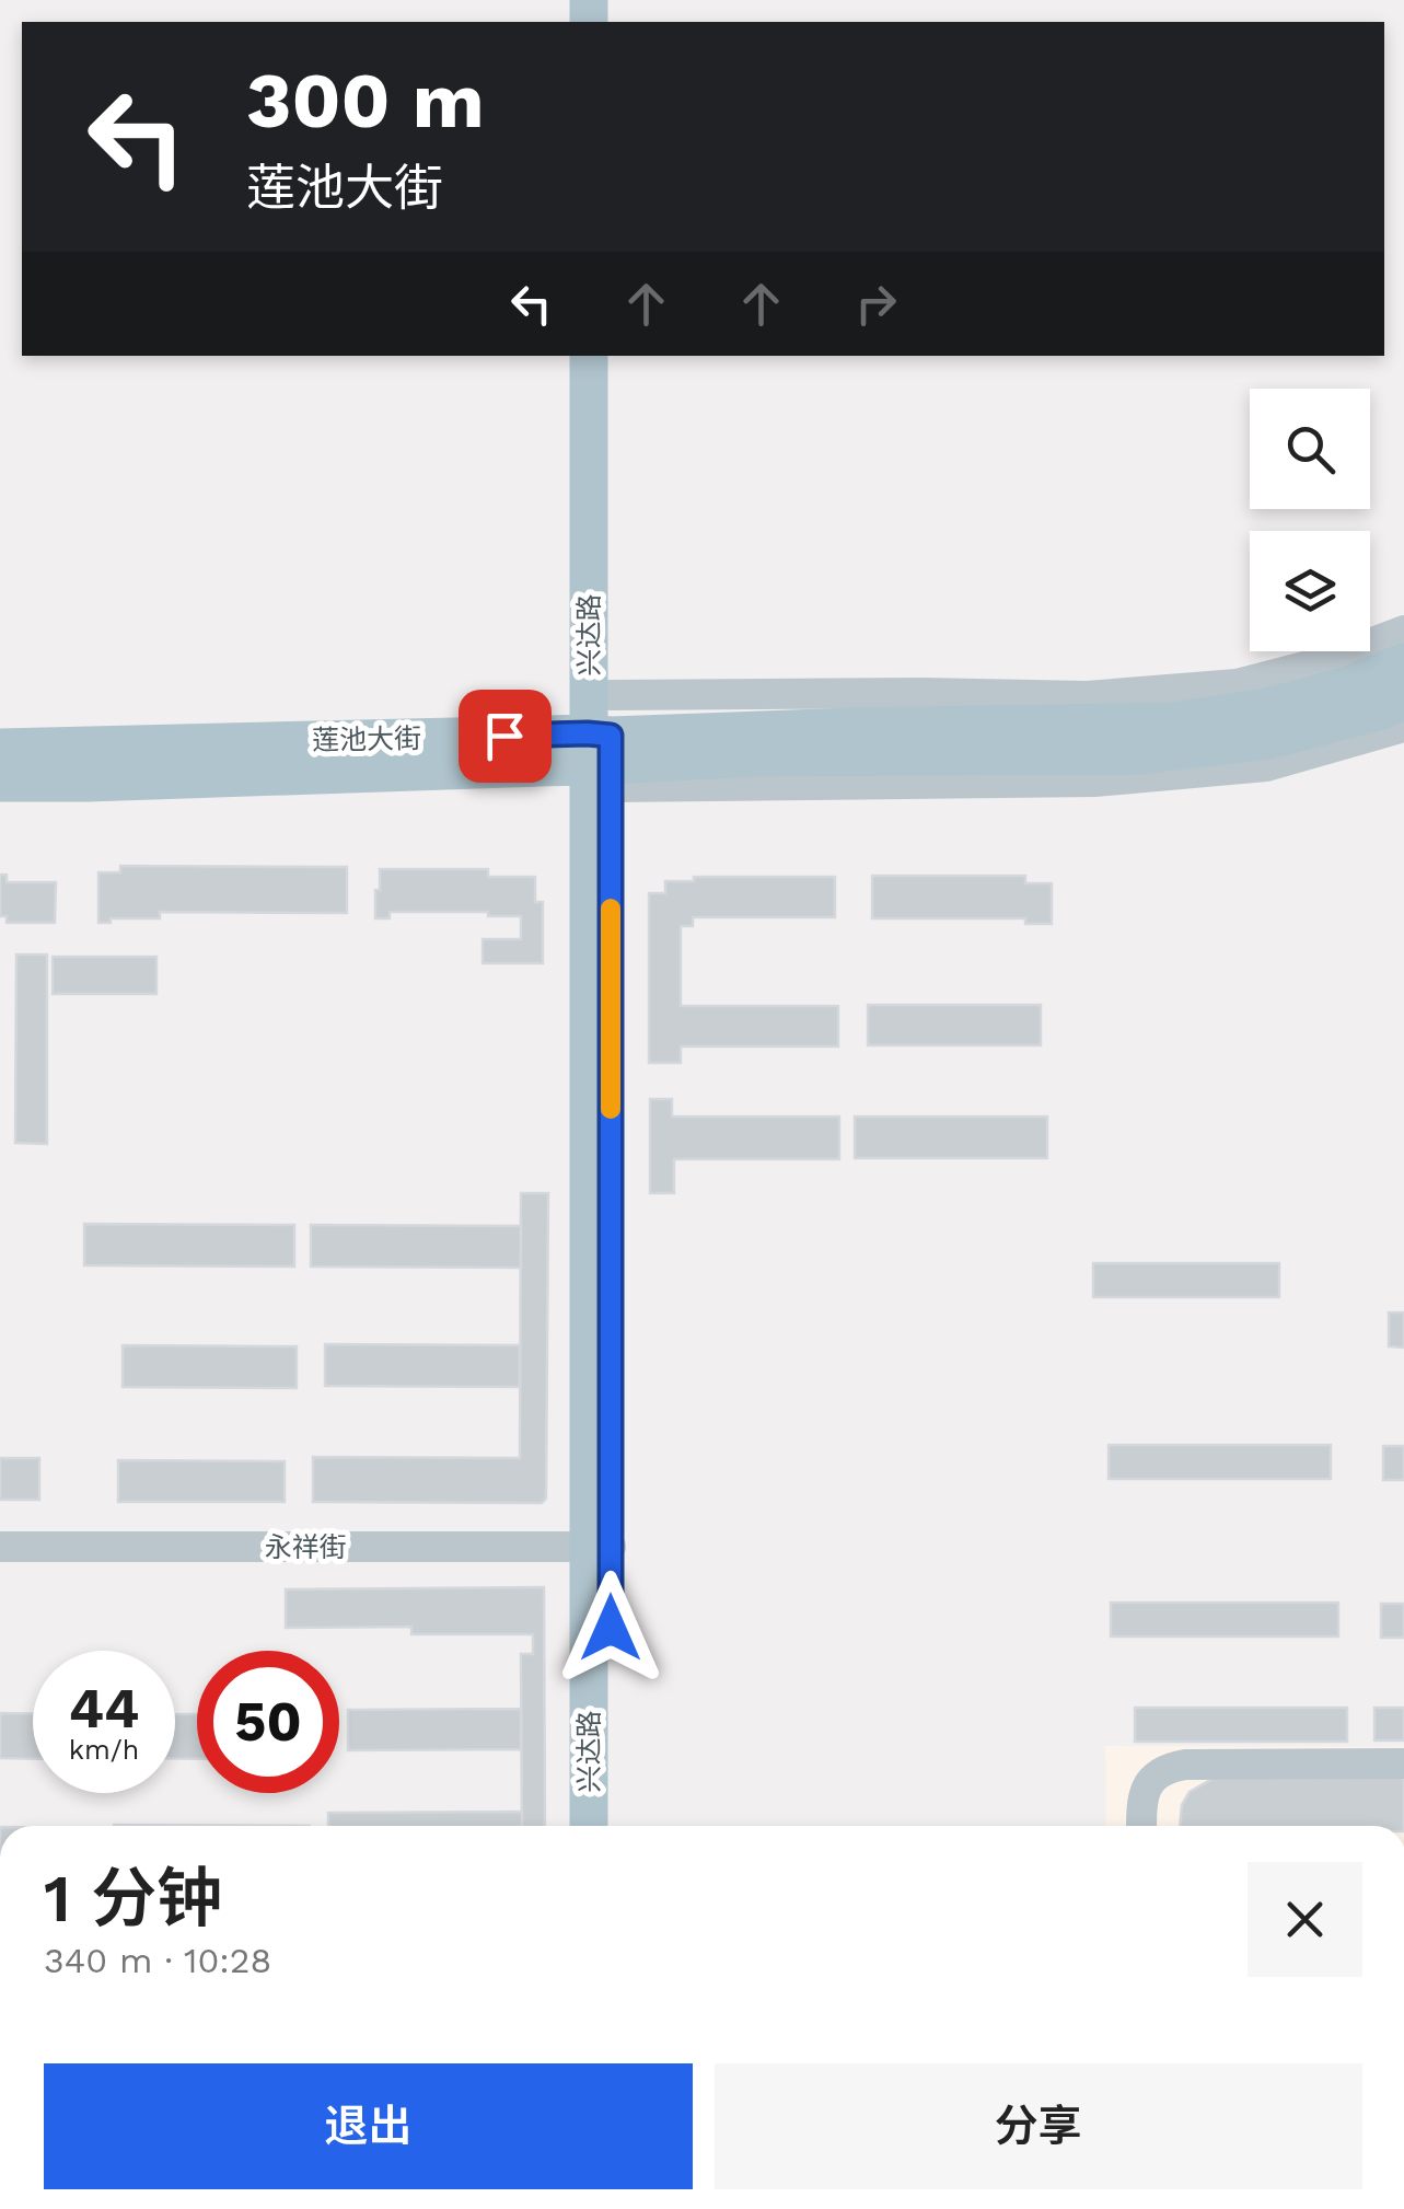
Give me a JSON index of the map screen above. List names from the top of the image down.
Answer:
{
  "streets": {
    "main road": ["兴达路", "莲池大街"],
    "street": ["永祥街"]
  },
  "crossings": [
    ["兴达路", "莲池大街"],
    ["兴达路", "永祥街"]
  ],
  "page": {
    "turn": ["300 m", "莲池大街"],
    "speed": "44 km/h",
    "limit": "50",
    "heading": ["1 分钟", "340 m · 10:28"],
    "buttons": ["退出", "分享"]
  }
}
